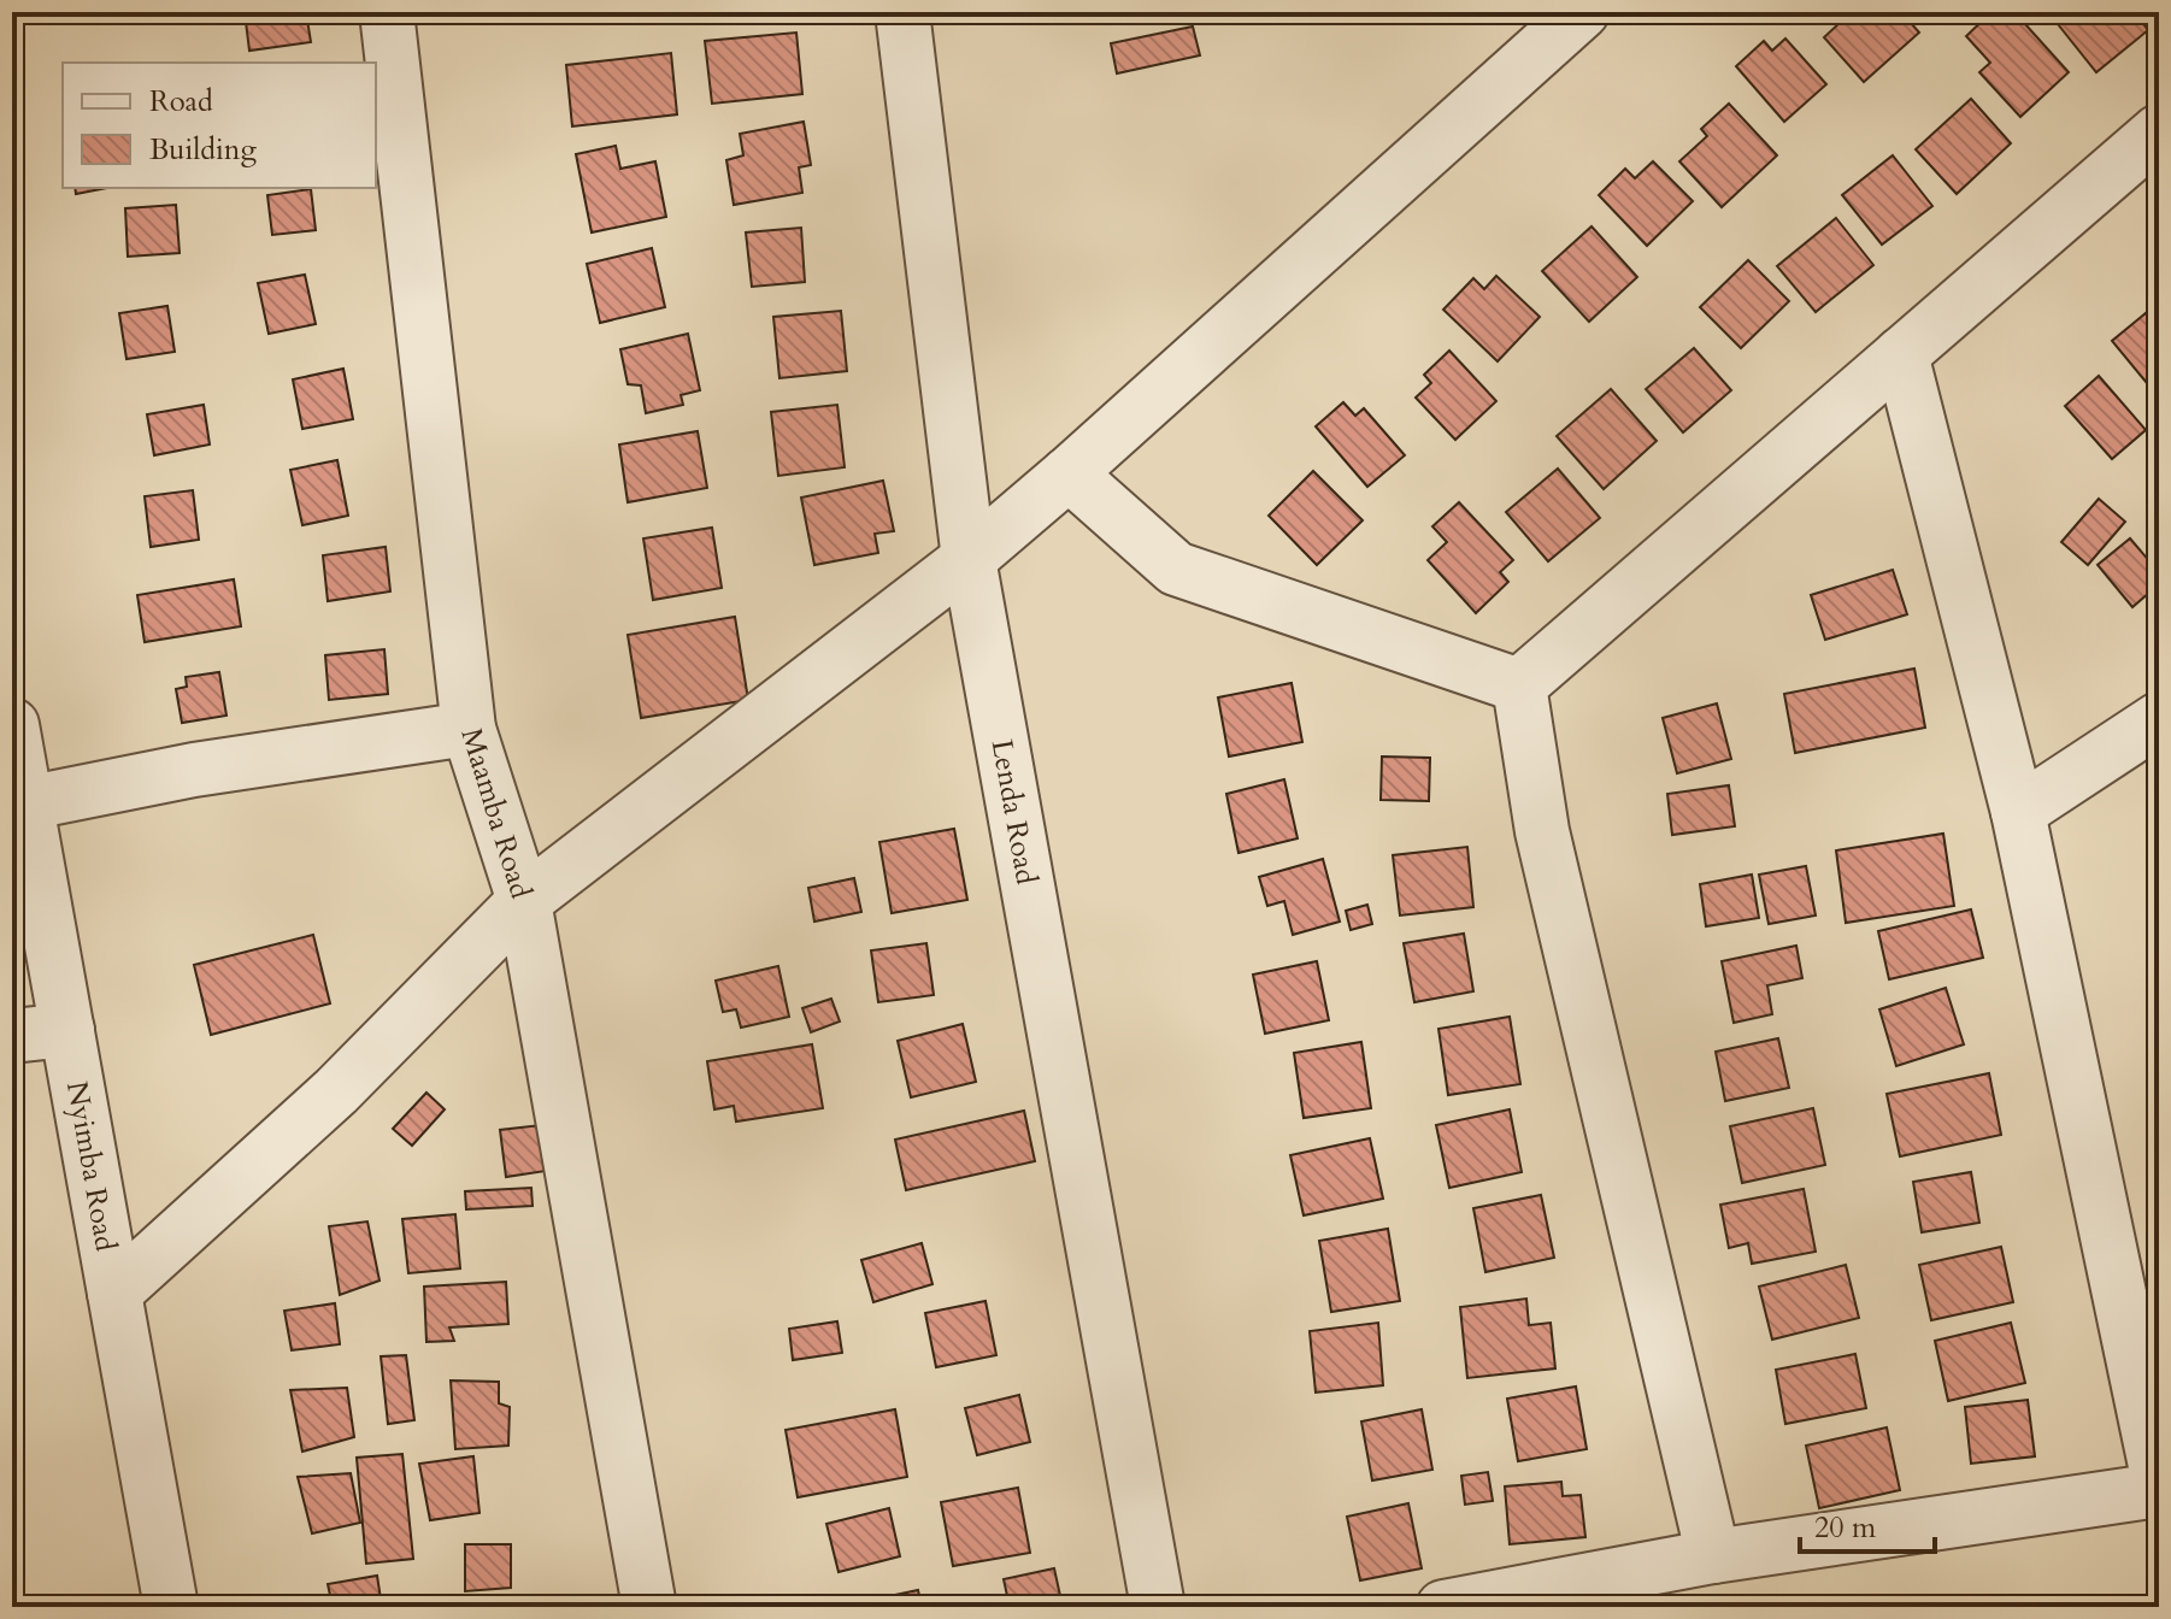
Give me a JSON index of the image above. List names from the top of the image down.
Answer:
{
  "streets": {
    "street": ["Lenda Road", "Maamba Road", "Nyimba Road"]
  },
  "legend": ["Road", "Building"],
  "scale_bar": "20 m"
}
